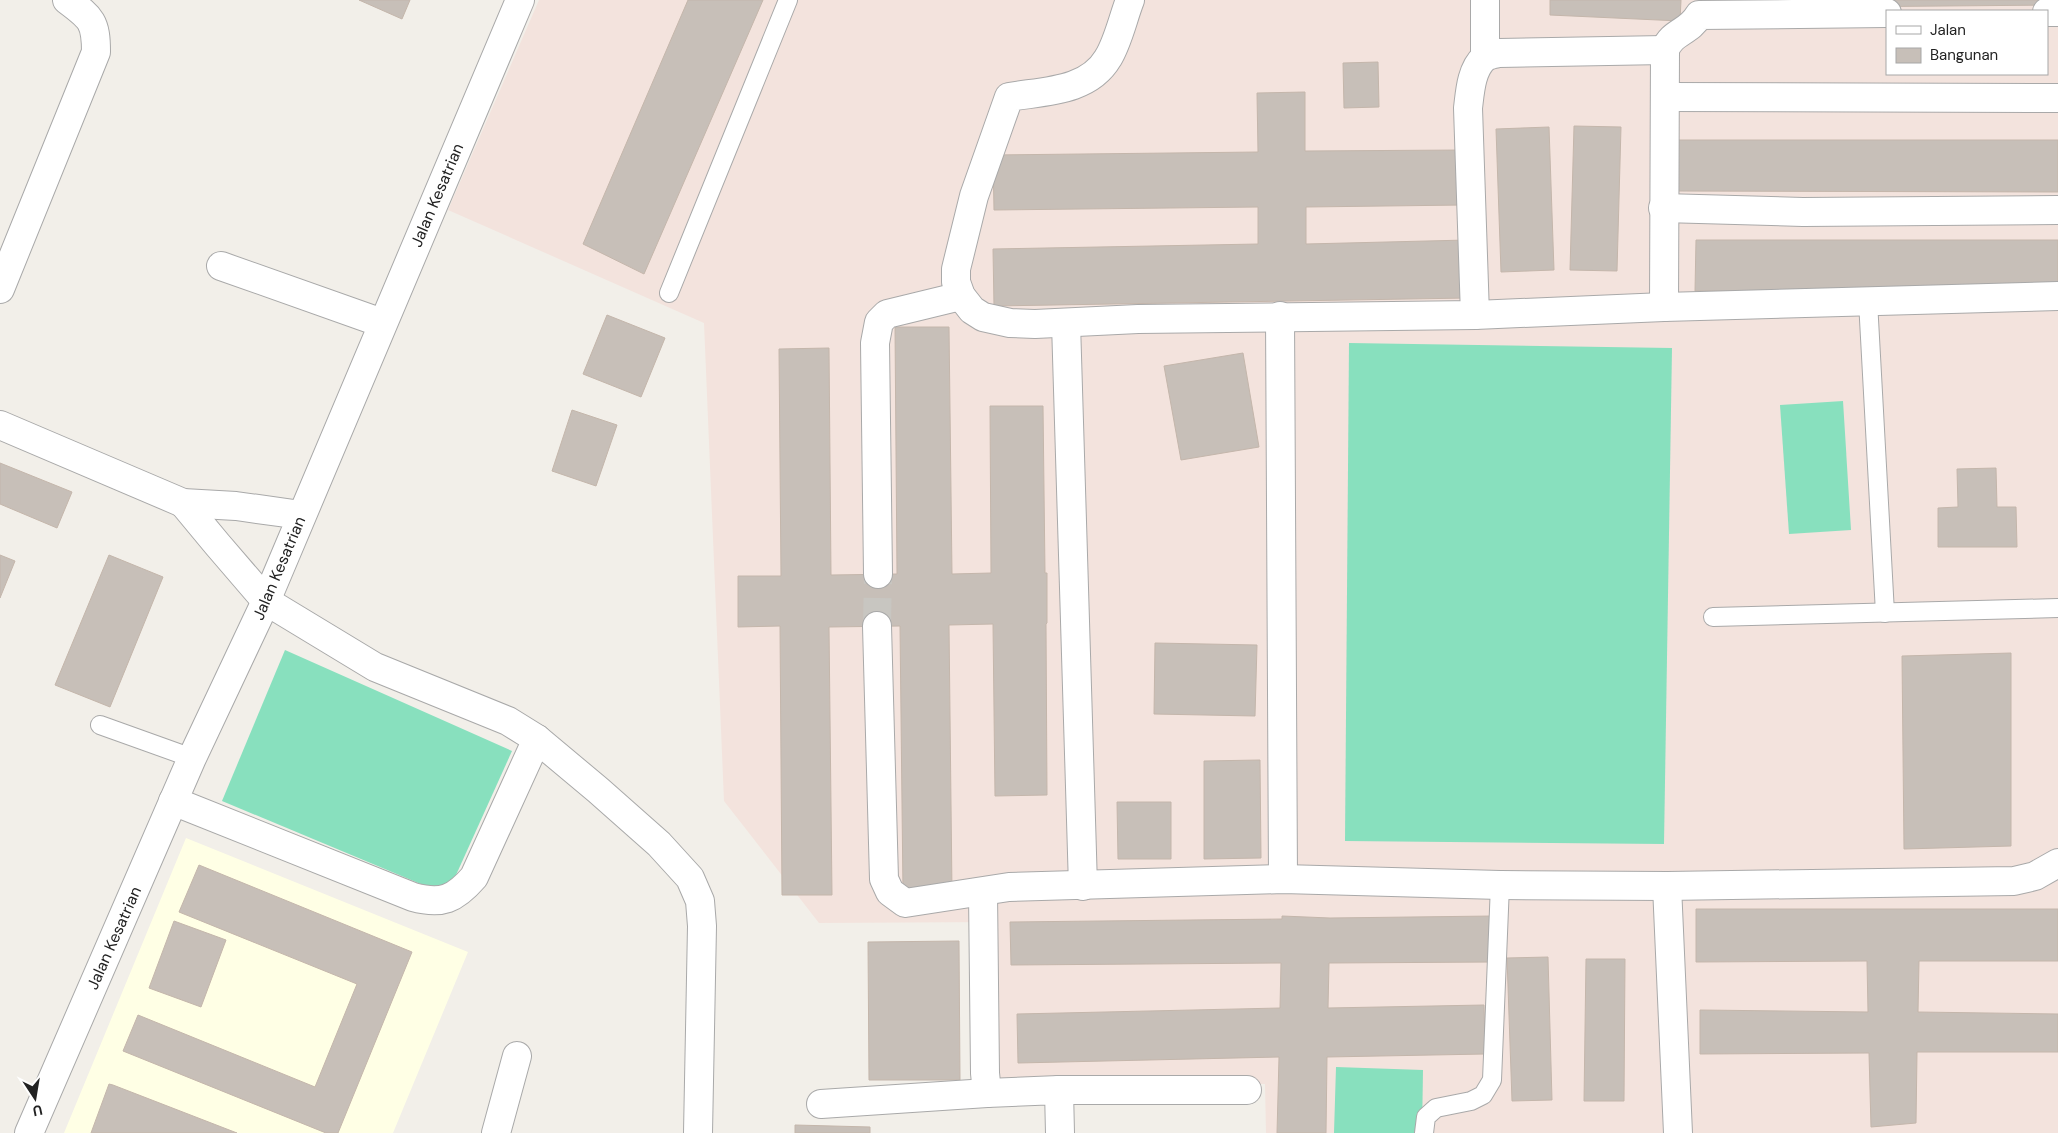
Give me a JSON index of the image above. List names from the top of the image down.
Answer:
{
  "streets": {
    "street": ["Jalan Kesatrian"]
  },
  "legend": ["Jalan", "Bangunan"],
  "north": "bottom"
}
